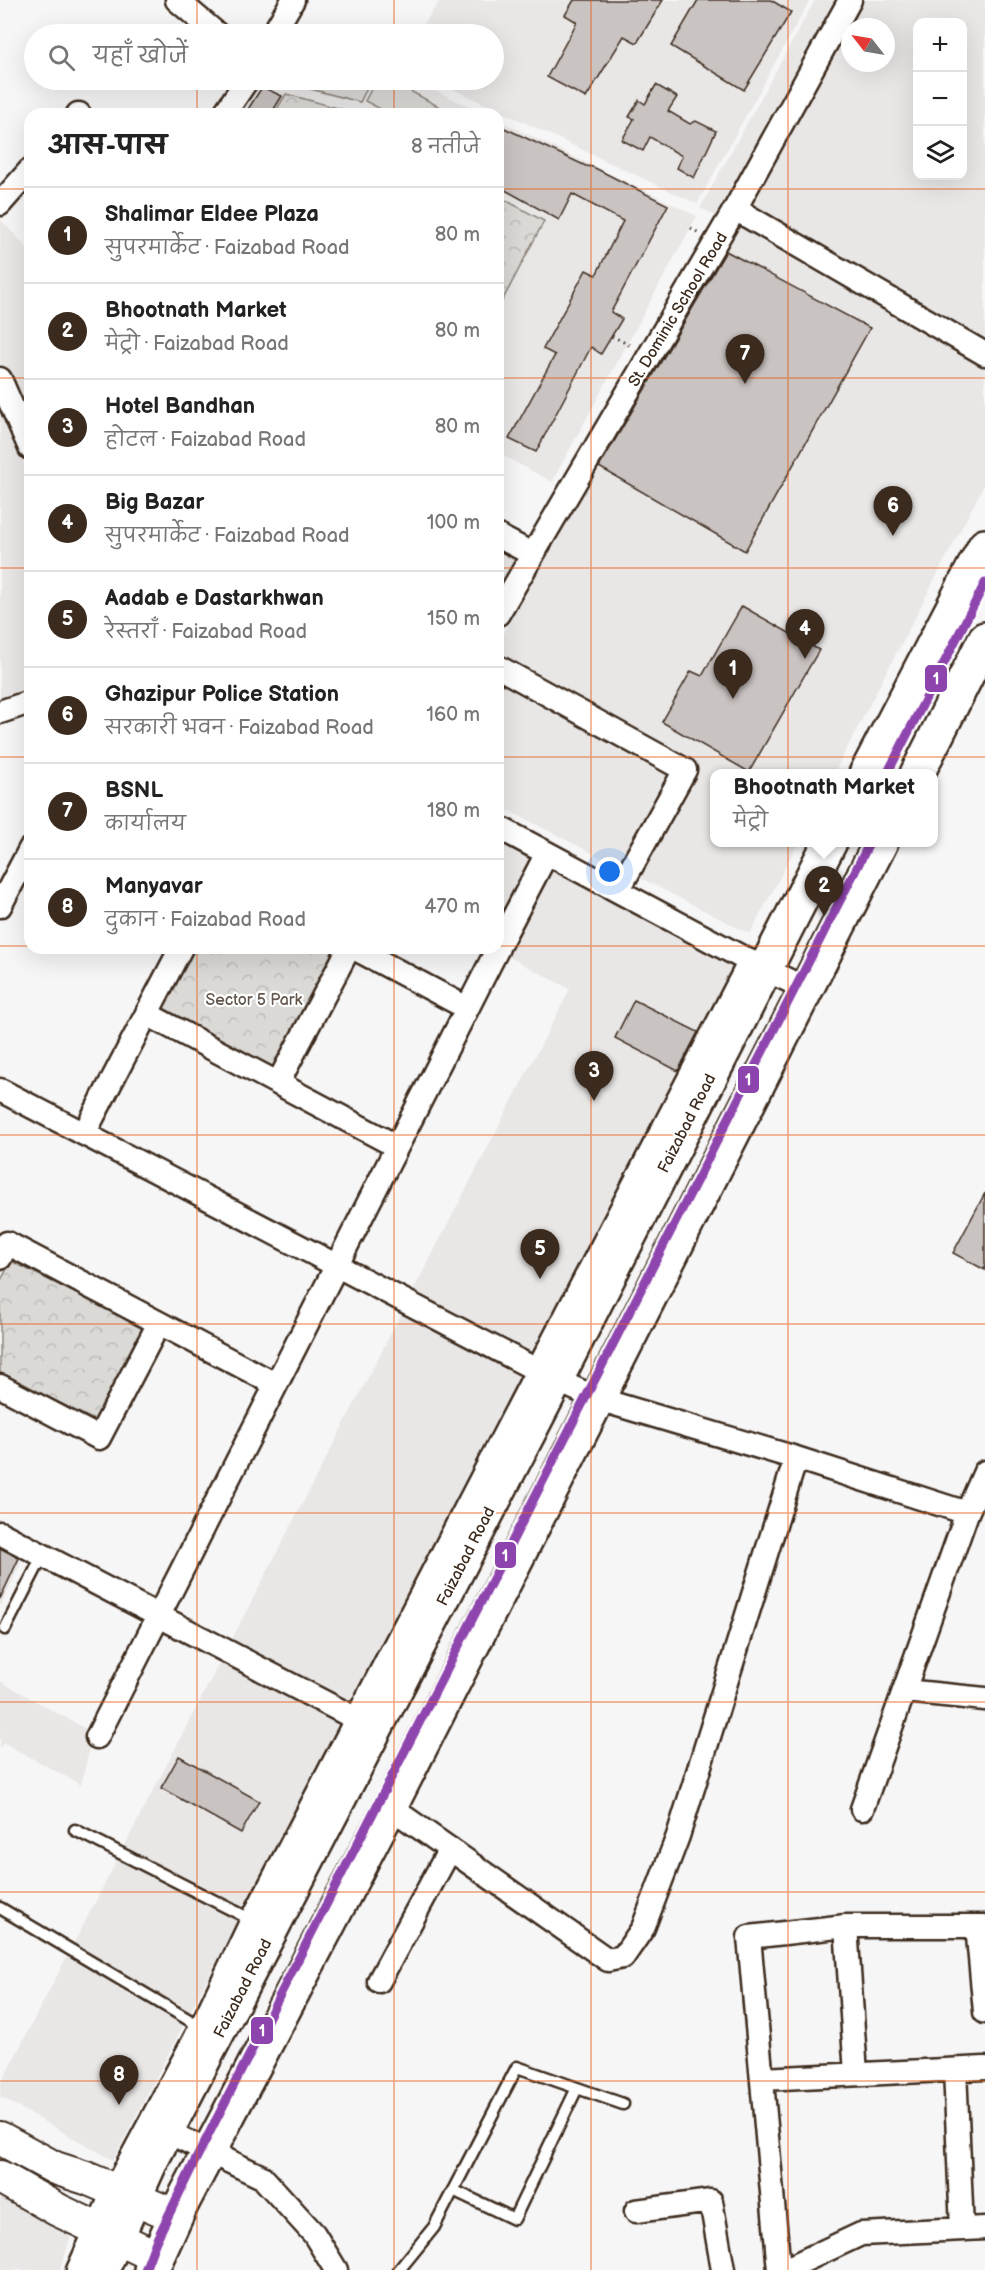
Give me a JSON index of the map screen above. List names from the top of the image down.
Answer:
{
  "streets": {
    "main road": ["Faizabad Road"],
    "street": ["St. Dominic School Road"]
  },
  "parks": ["Sector 5 Park"],
  "lines": ["transit line 1"],
  "north": "top left",
  "page": {
    "map_buttons": ["+", "−"],
    "search": "यहाँ खोजें",
    "heading": ["आस-पास", "8 नतीजे"],
    "list": [
      {
        "mark": "1",
        "name": "Shalimar Eldee Plaza",
        "note": "सुपरमार्केट · Faizabad Road",
        "value": "80 m"
      },
      {
        "mark": "2",
        "name": "Bhootnath Market",
        "note": "मेट्रो · Faizabad Road",
        "value": "80 m"
      },
      {
        "mark": "3",
        "name": "Hotel Bandhan",
        "note": "होटल · Faizabad Road",
        "value": "80 m"
      },
      {
        "mark": "4",
        "name": "Big Bazar",
        "note": "सुपरमार्केट · Faizabad Road",
        "value": "100 m"
      },
      {
        "mark": "5",
        "name": "Aadab e Dastarkhwan",
        "note": "रेस्तराँ · Faizabad Road",
        "value": "150 m"
      },
      {
        "mark": "6",
        "name": "Ghazipur Police Station",
        "note": "सरकारी भवन · Faizabad Road",
        "value": "160 m"
      },
      {
        "mark": "7",
        "name": "BSNL",
        "note": "कार्यालय",
        "value": "180 m"
      },
      {
        "mark": "8",
        "name": "Manyavar",
        "note": "दुकान · Faizabad Road",
        "value": "470 m"
      }
    ],
    "pins": [
      "7",
      "6",
      "4",
      "1",
      "2",
      "3",
      "5",
      "8"
    ],
    "popup": ["Bhootnath Market", "मेट्रो"]
  }
}
